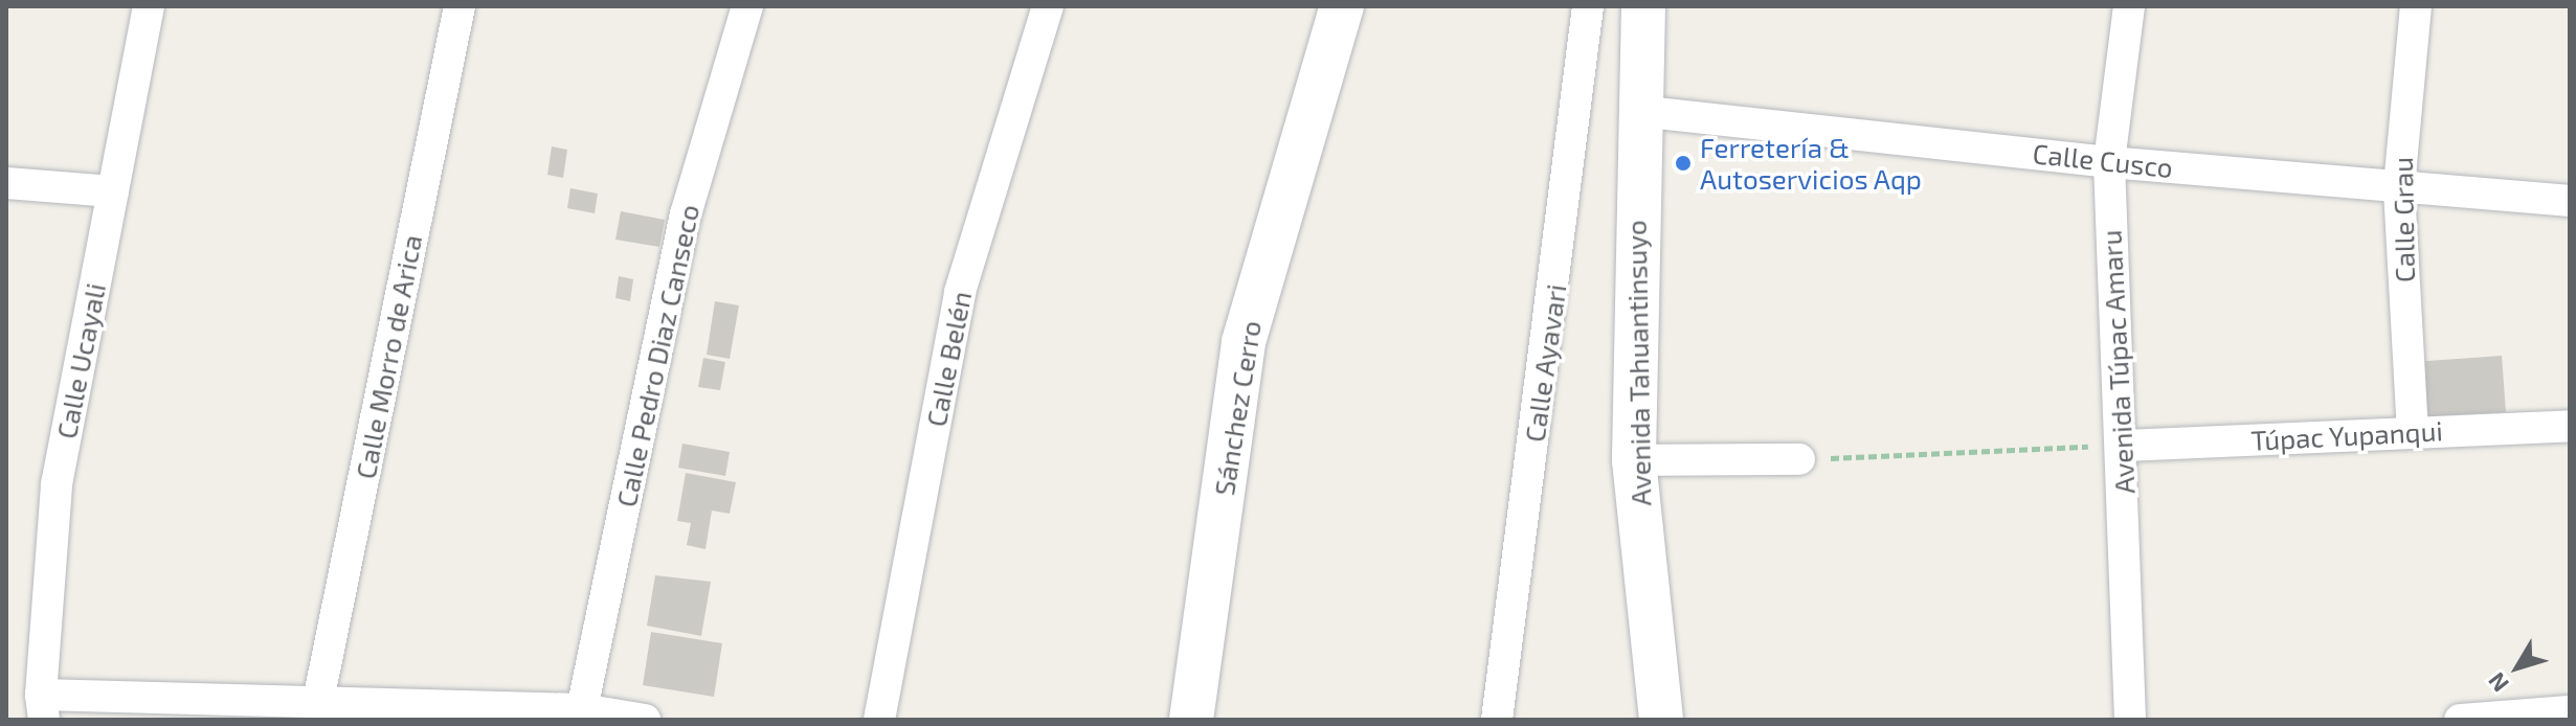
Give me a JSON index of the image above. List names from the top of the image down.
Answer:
{
  "streets": {
    "street": [
      "Calle Cusco",
      "Calle Grau",
      "Calle Pedro Diaz Canseco",
      "Calle Morro de Arica",
      "Calle Belén",
      "Calle Ucayali",
      "Avenida Túpac Amaru",
      "Calle Ayavari",
      "Avenida Tahuantinsuyo",
      "Sánchez Cerro",
      "Túpac Yupanqui"
    ]
  },
  "crossings": [
    ["Calle Cusco", "Calle Grau"],
    ["Calle Cusco", "Avenida Túpac Amaru"],
    ["Calle Cusco", "Avenida Tahuantinsuyo"],
    ["Calle Grau", "Túpac Yupanqui"],
    ["Avenida Túpac Amaru", "Túpac Yupanqui"]
  ],
  "places": ["Ferretería & Autoservicios Aqp"],
  "north": "bottom left"
}
